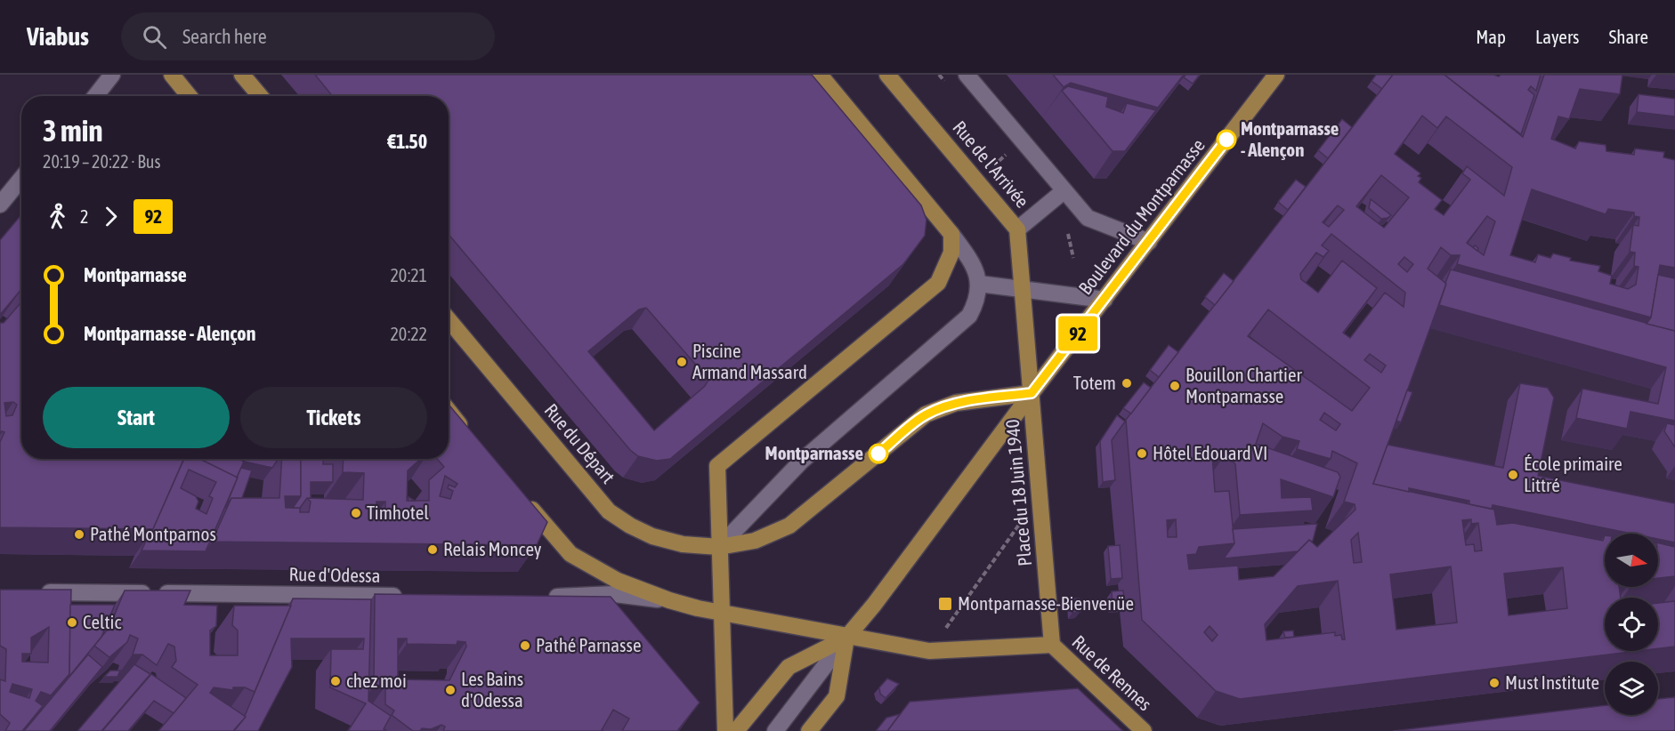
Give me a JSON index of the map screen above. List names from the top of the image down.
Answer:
{
  "streets": {
    "main road": [
      "Rue de l'Arrivée",
      "Boulevard du Montparnasse",
      "Rue du Départ",
      "Place du 18 Juin 1940",
      "Rue de Rennes"
    ],
    "street": ["Rue d'Odessa"]
  },
  "crossings": [
    ["Rue de l'Arrivée", "Boulevard du Montparnasse"],
    ["Rue de l'Arrivée", "Place du 18 Juin 1940"],
    ["Boulevard du Montparnasse", "Place du 18 Juin 1940"],
    ["Rue du Départ", "Place du 18 Juin 1940"],
    ["Place du 18 Juin 1940", "Rue de Rennes"]
  ],
  "places": {
    "other": [
      "Montparnasse - Alençon",
      "Piscine Armand Massard",
      "Totem",
      "Bouillon Chartier Montparnasse",
      "Montparnasse",
      "Hôtel Edouard VI",
      "École primaire Littré",
      "Timhotel",
      "Pathé Montparnos",
      "Relais Moncey",
      "Celtic",
      "Pathé Parnasse",
      "chez moi",
      "Must Institute",
      "Les Bains d'Odessa"
    ],
    "transit": ["Montparnasse-Bienvenüe"]
  },
  "lines": ["bus line 92"],
  "north": "right",
  "page": {
    "header": "Viabus",
    "search": "Search here",
    "nav": ["Map", "Layers", "Share"],
    "on_map": "92",
    "heading": ["3 min", "20:19 – 20:22 · Bus", "€1.50"],
    "legs": ["2", "92"],
    "list": [
      {
        "name": "Montparnasse",
        "value": "20:21"
      },
      {
        "name": "Montparnasse - Alençon",
        "value": "20:22"
      }
    ],
    "buttons": ["Start", "Tickets"]
  }
}
